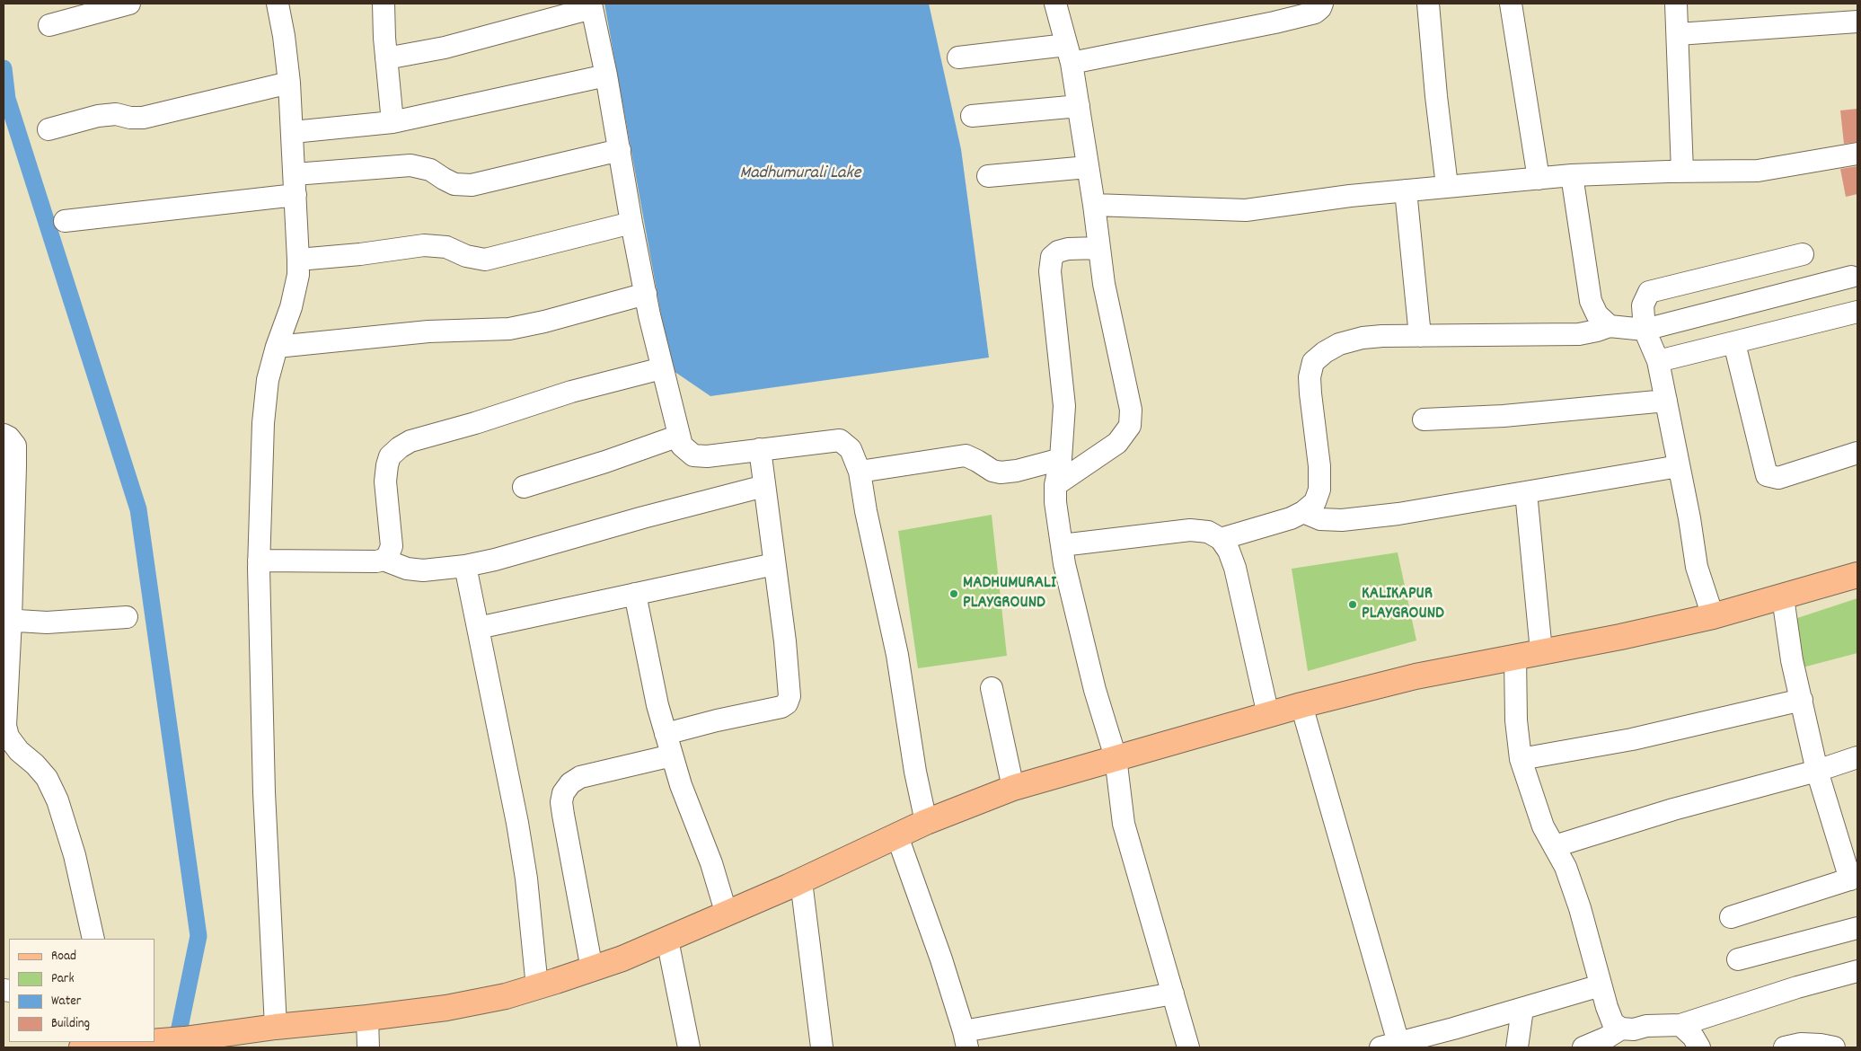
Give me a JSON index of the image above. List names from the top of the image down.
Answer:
{
  "water": ["Madhumurali Lake"],
  "places": ["MADHUMURALI PLAYGROUND", "KALIKAPUR PLAYGROUND"],
  "legend": [
    "Road",
    "Park",
    "Water",
    "Building"
  ]
}
